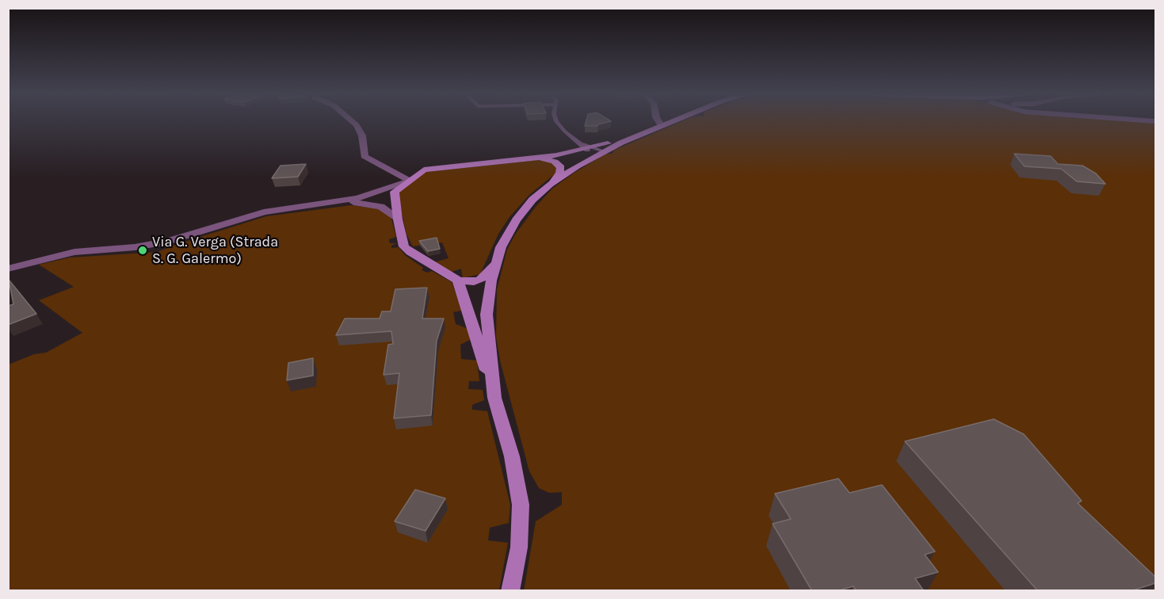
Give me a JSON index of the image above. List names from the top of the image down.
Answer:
{
  "places": ["Via G. Verga (Strada S. G. Galermo)"]
}
